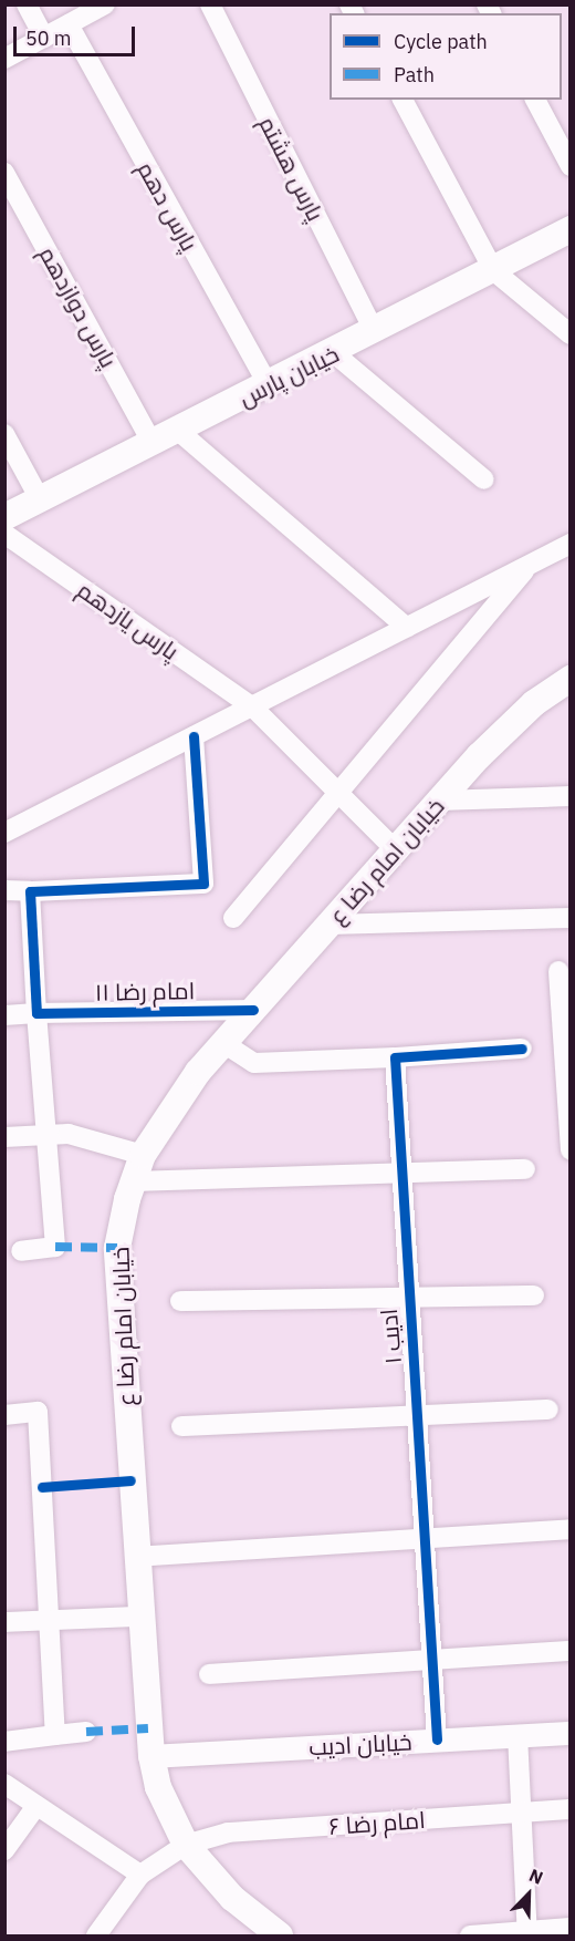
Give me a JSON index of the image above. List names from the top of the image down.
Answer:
{
  "streets": {
    "main road": ["خیابان پارس", "خیابان امام رضا ع"],
    "street": [
      "پارس‌‌ هشتم",
      "پارس‌‌ دهم",
      "پارس‌‌ دوازدهم",
      "پارس‌‌ یازدهم",
      "امام رضا ۱۱",
      "ادیب ۱",
      "خیابان ادیب",
      "امام رضا ۶"
    ]
  },
  "crossings": [
    ["پارس‌‌ هشتم", "خیابان پارس"],
    ["پارس‌‌ دهم", "خیابان پارس"],
    ["پارس‌‌ دوازدهم", "خیابان پارس"],
    ["پارس‌‌ یازدهم", "خیابان امام رضا ع"],
    ["خیابان امام رضا ع", "امام رضا ۱۱"],
    ["خیابان امام رضا ع", "خیابان ادیب"],
    ["خیابان امام رضا ع", "امام رضا ۶"],
    ["ادیب ۱", "خیابان ادیب"]
  ],
  "legend": ["Cycle path", "Path"],
  "scale_bar": "50 m",
  "north": "top right"
}
